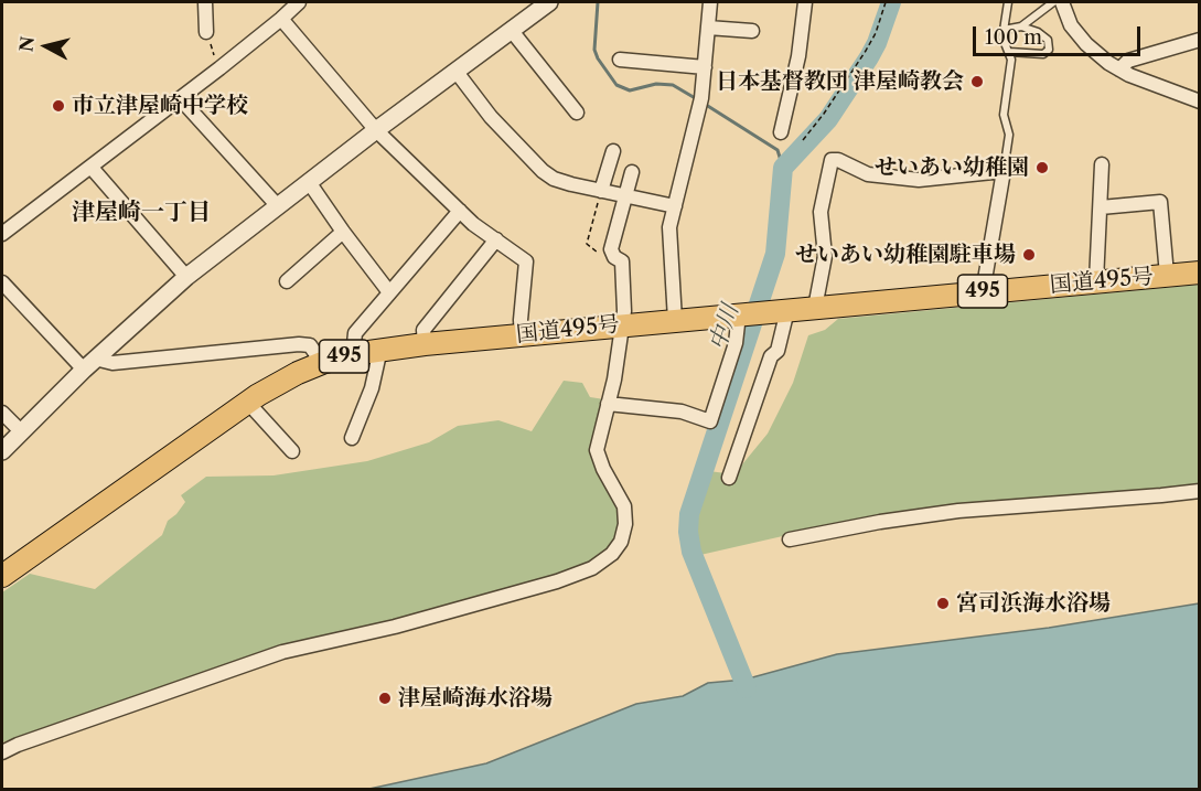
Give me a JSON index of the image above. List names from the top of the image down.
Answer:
{
  "streets": {
    "highway": ["国道495号", "495"]
  },
  "districts": ["津屋崎一丁目"],
  "water": ["中川"],
  "places": [
    "日本基督教団 津屋崎教会",
    "市立津屋崎中学校",
    "せいあい幼稚園",
    "せいあい幼稚園駐車場",
    "宮司浜海水浴場",
    "津屋崎海水浴場"
  ],
  "scale_bar": "100 m",
  "north": "left"
}
